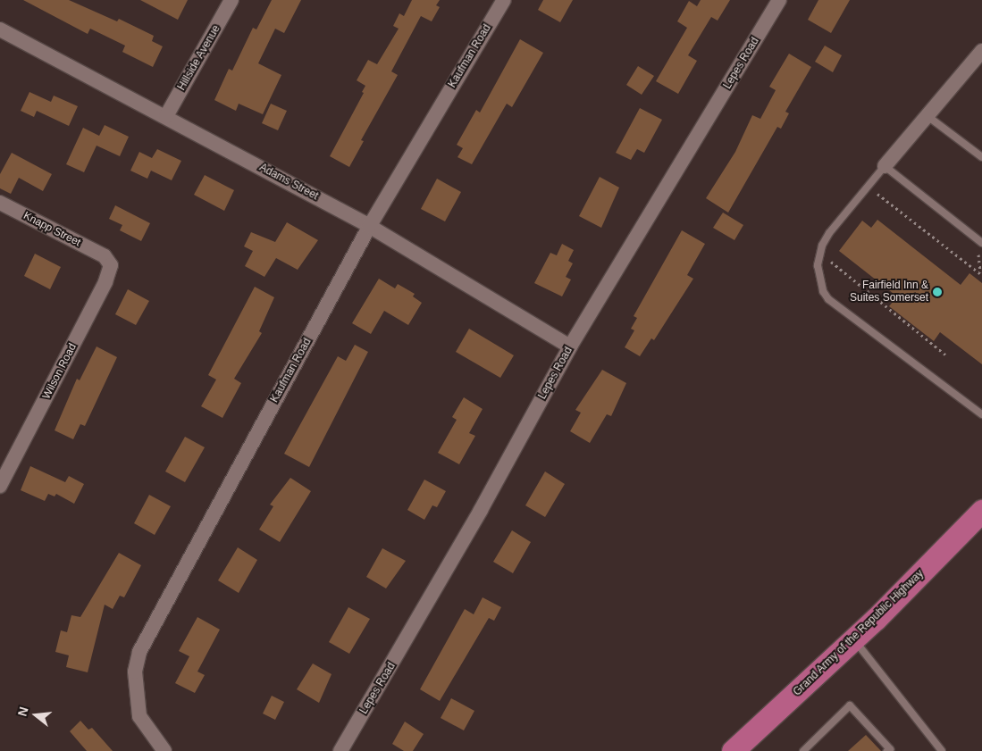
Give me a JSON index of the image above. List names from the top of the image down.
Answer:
{
  "streets": {
    "main road": ["Grand Army of the Republic Highway"],
    "street": [
      "Kaufman Road",
      "Hillside Avenue",
      "Lepes Road",
      "Adams Street",
      "Knapp Street",
      "Wilson Road"
    ]
  },
  "crossings": [
    ["Kaufman Road", "Adams Street"],
    ["Hillside Avenue", "Adams Street"],
    ["Lepes Road", "Adams Street"],
    ["Knapp Street", "Wilson Road"]
  ],
  "places": ["Fairfield Inn & Suites Somerset"],
  "north": "left"
}
